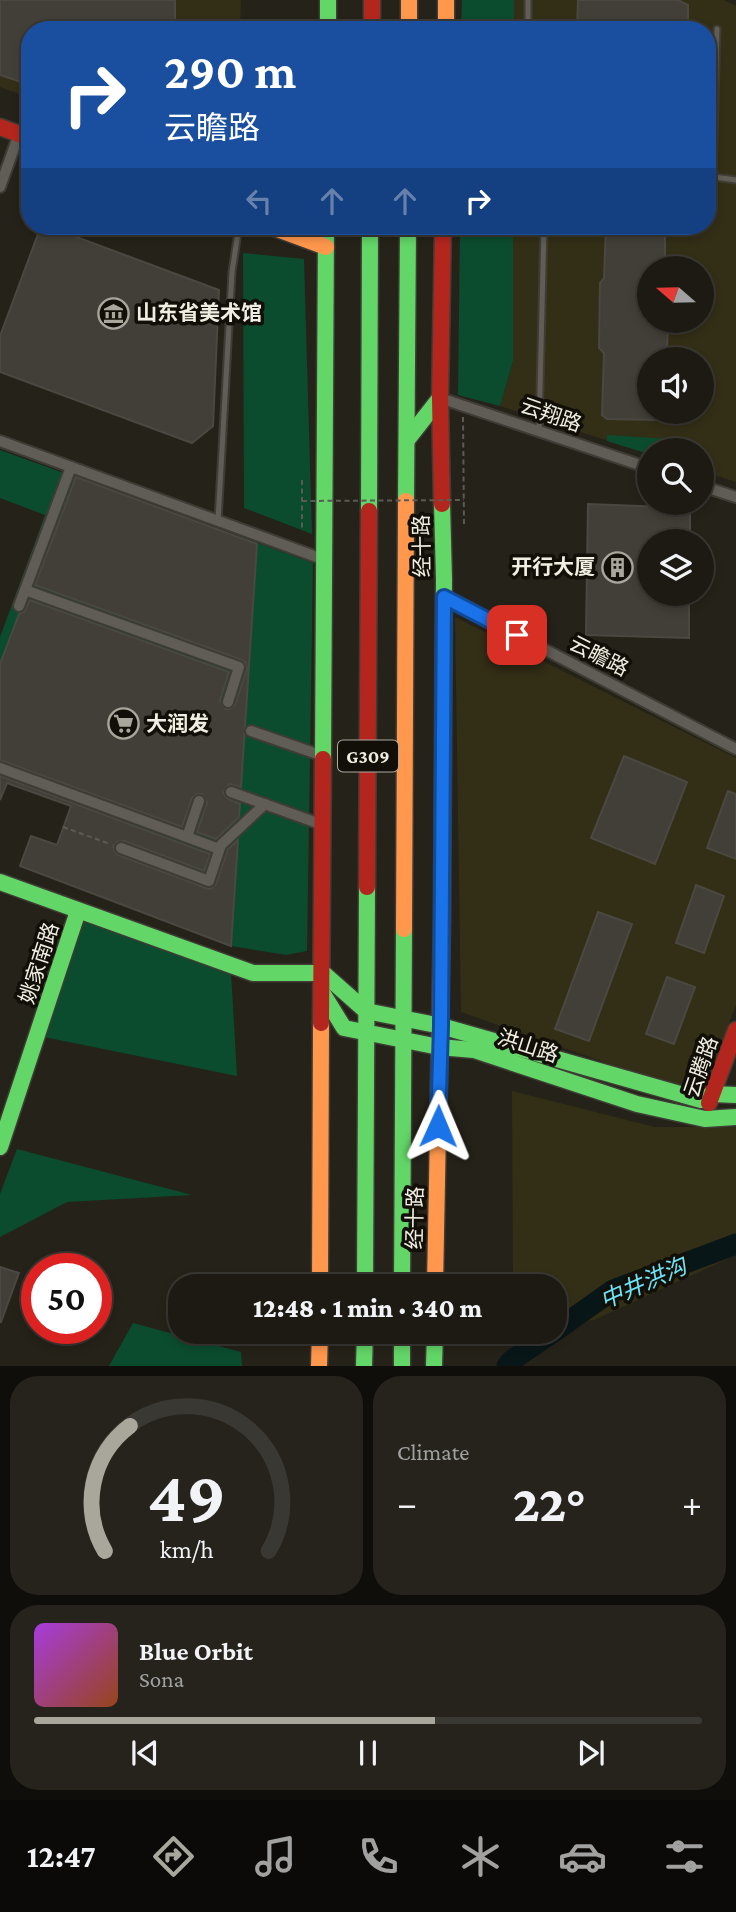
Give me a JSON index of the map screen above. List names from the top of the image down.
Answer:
{
  "streets": {
    "main road": [
      "经十路",
      "G309",
      "姚家南路",
      "洪山路",
      "云腾路"
    ],
    "street": ["云翔路", "云瞻路"]
  },
  "crossings": [
    ["云翔路", "经十路"],
    ["经十路", "云瞻路"],
    ["经十路", "洪山路"],
    ["G309", "洪山路"],
    ["洪山路", "云腾路"]
  ],
  "water": ["中井洪沟"],
  "places": {
    "museum": ["山东省美术馆"],
    "building": ["开行大厦"],
    "supermarket": ["大润发"]
  },
  "north": "left",
  "page": {
    "turn": ["290 m", "云瞻路"],
    "limit": "50",
    "trip": "12:48 · 1 min · 340 m",
    "tile": "Climate",
    "heat": ["−", "22°", "+"],
    "song": ["Blue Orbit", "Sona"],
    "tabs": "12:47",
    "gauge": ["49", "km/h"]
  }
}
